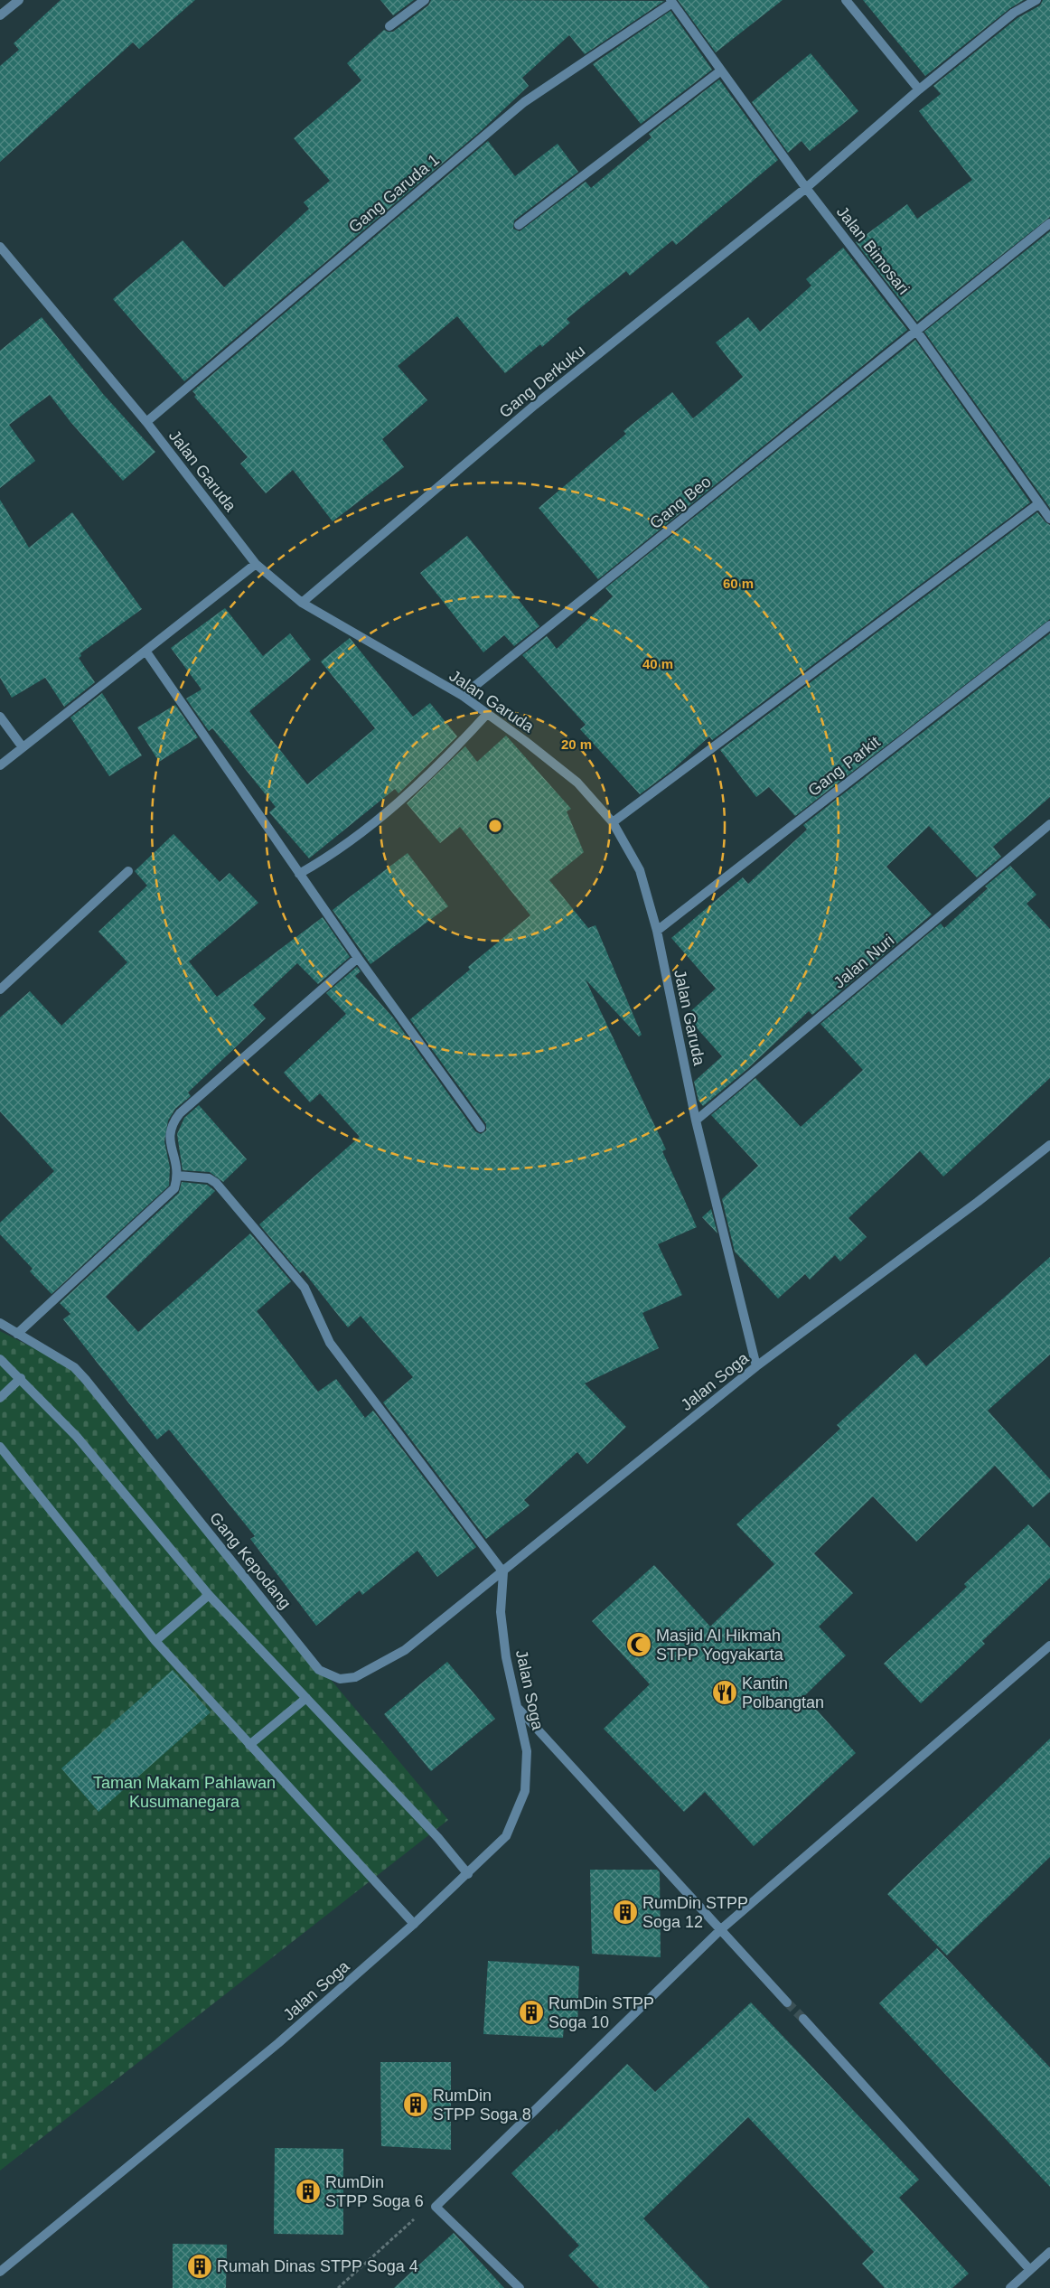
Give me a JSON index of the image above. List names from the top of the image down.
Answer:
{
  "streets": {
    "street": [
      "Gang Garuda 1",
      "Jalan Bimosari",
      "Gang Derkuku",
      "Jalan Garuda",
      "Gang Beo",
      "Gang Parkit",
      "Jalan Nuri",
      "Jalan Soga",
      "Gang Kepodang"
    ]
  },
  "crossings": [
    ["Gang Garuda 1", "Jalan Bimosari"],
    ["Gang Garuda 1", "Jalan Garuda"],
    ["Jalan Bimosari", "Gang Derkuku"],
    ["Jalan Bimosari", "Gang Beo"],
    ["Gang Derkuku", "Jalan Garuda"],
    ["Jalan Garuda", "Gang Beo"],
    ["Jalan Garuda", "Gang Parkit"],
    ["Jalan Garuda", "Jalan Nuri"],
    ["Jalan Garuda", "Jalan Soga"],
    ["Jalan Soga", "Gang Kepodang"]
  ],
  "parks": ["Taman Makam Pahlawan Kusumanegara"],
  "places": {
    "mosque": ["Masjid Al Hikmah STPP Yogyakarta"],
    "restaurant": ["Kantin Polbangtan"],
    "building": [
      "RumDin STPP Soga 12",
      "RumDin STPP Soga 10",
      "RumDin STPP Soga 8",
      "RumDin STPP Soga 6",
      "Rumah Dinas STPP Soga 4"
    ]
  },
  "rings": ["60 m", "40 m", "20 m"]
}
